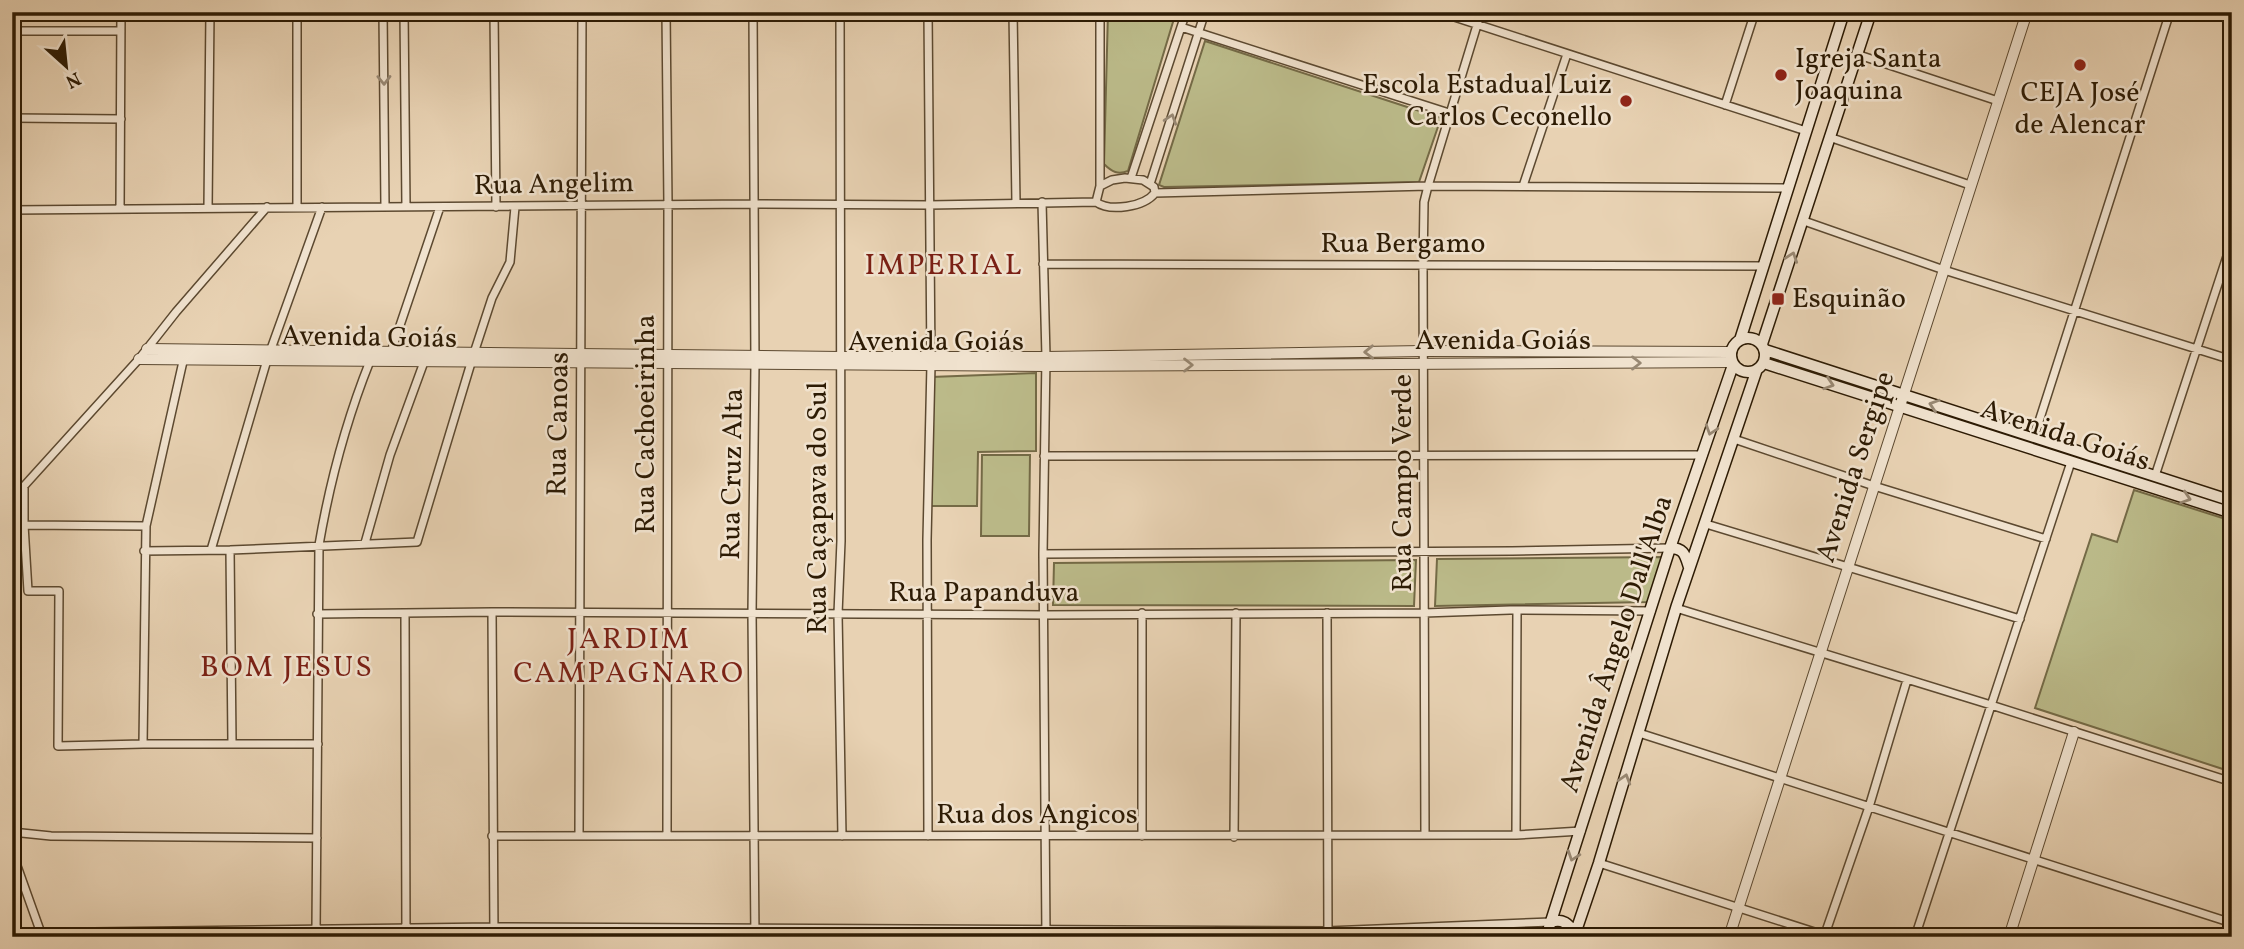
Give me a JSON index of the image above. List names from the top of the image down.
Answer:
{
  "streets": {
    "main road": ["Avenida Goiás", "Avenida Ângelo Dall'Alba"],
    "street": [
      "Rua Angelim",
      "Rua Bergamo",
      "Rua Canoas",
      "Rua Cachoeirinha",
      "Avenida Sergipe",
      "Rua Cruz Alta",
      "Rua Campo Verde",
      "Rua Caçapava do Sul",
      "Rua Papanduva",
      "Rua dos Angicos"
    ]
  },
  "crossings": [
    ["Rua Angelim", "Rua Canoas"],
    ["Rua Angelim", "Rua Cachoeirinha"],
    ["Rua Angelim", "Rua Cruz Alta"],
    ["Rua Angelim", "Rua Caçapava do Sul"],
    ["Rua Bergamo", "Rua Campo Verde"],
    ["Avenida Goiás", "Rua Canoas"],
    ["Avenida Goiás", "Rua Cachoeirinha"],
    ["Avenida Goiás", "Avenida Sergipe"],
    ["Avenida Goiás", "Rua Cruz Alta"],
    ["Avenida Goiás", "Rua Campo Verde"],
    ["Avenida Goiás", "Rua Caçapava do Sul"],
    ["Avenida Goiás", "Avenida Ângelo Dall'Alba"],
    ["Rua Canoas", "Rua Papanduva"],
    ["Rua Canoas", "Rua dos Angicos"],
    ["Rua Cachoeirinha", "Rua Papanduva"],
    ["Rua Cachoeirinha", "Rua dos Angicos"],
    ["Rua Cruz Alta", "Rua Papanduva"],
    ["Rua Cruz Alta", "Rua dos Angicos"],
    ["Rua Campo Verde", "Rua Papanduva"],
    ["Rua Campo Verde", "Rua dos Angicos"],
    ["Rua Caçapava do Sul", "Rua Papanduva"],
    ["Rua Caçapava do Sul", "Rua dos Angicos"],
    ["Rua Papanduva", "Avenida Ângelo Dall'Alba"],
    ["Avenida Ângelo Dall'Alba", "Rua dos Angicos"]
  ],
  "districts": ["IMPERIAL", "JARDIM CAMPAGNARO", "BOM JESUS"],
  "places": {
    "other": ["CEJA José de Alencar", "Igreja Santa Joaquina", "Escola Estadual Luiz Carlos Ceconello"],
    "transit": ["Esquinão"]
  },
  "north": "bottom right"
}
